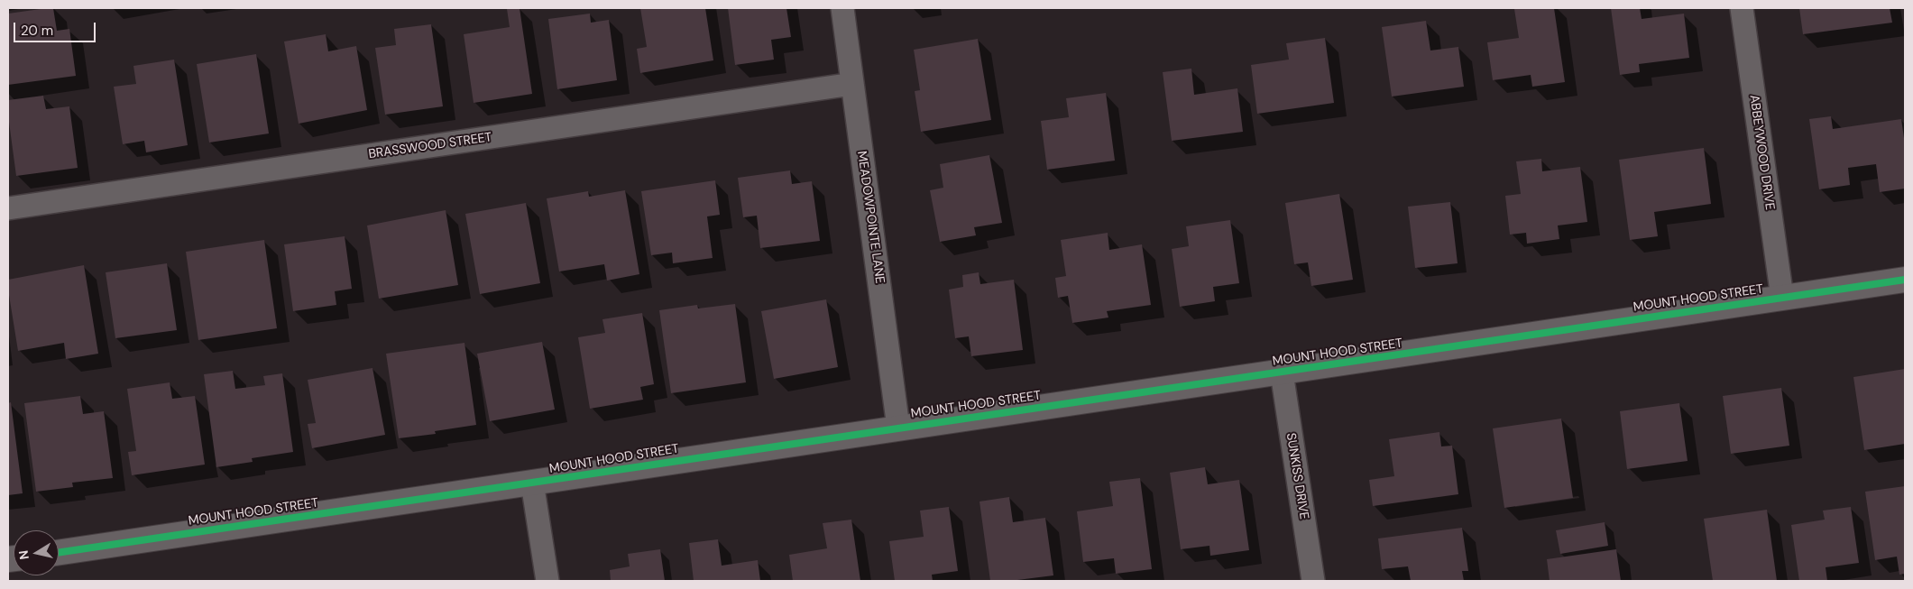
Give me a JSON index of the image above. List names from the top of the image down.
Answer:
{
  "streets": {
    "street": [
      "BRASSWOOD STREET",
      "ABBEYWOOD DRIVE",
      "MEADOWPOINTE LANE",
      "MOUNT HOOD STREET",
      "SUNKISS DRIVE"
    ]
  },
  "crossings": [
    ["BRASSWOOD STREET", "MEADOWPOINTE LANE"],
    ["ABBEYWOOD DRIVE", "MOUNT HOOD STREET"],
    ["MEADOWPOINTE LANE", "MOUNT HOOD STREET"],
    ["MOUNT HOOD STREET", "SUNKISS DRIVE"]
  ],
  "scale_bar": "20 m",
  "north": "left"
}
